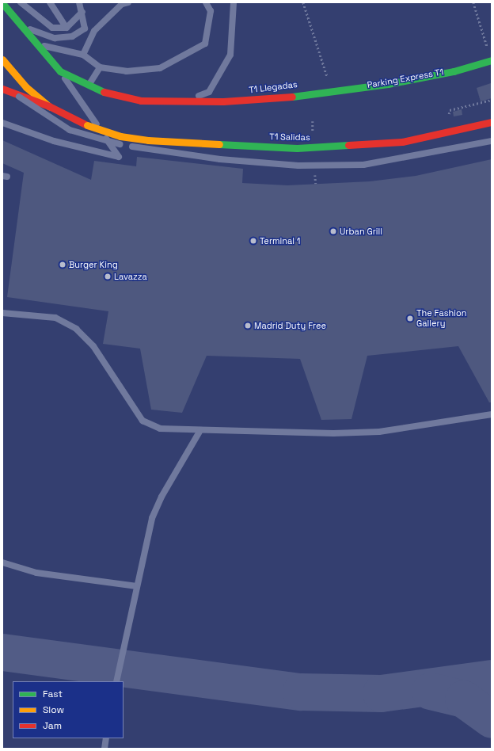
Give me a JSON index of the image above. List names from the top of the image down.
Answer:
{
  "streets": {
    "main road": ["Parking Express T1", "T1 Llegadas", "T1 Salidas"]
  },
  "crossings": [
    ["Parking Express T1", "T1 Llegadas"]
  ],
  "places": [
    "Urban Grill",
    "Terminal 1",
    "Burger King",
    "Lavazza",
    "The Fashion Gallery",
    "Madrid Duty Free"
  ],
  "legend": ["Fast", "Slow", "Jam"]
}
